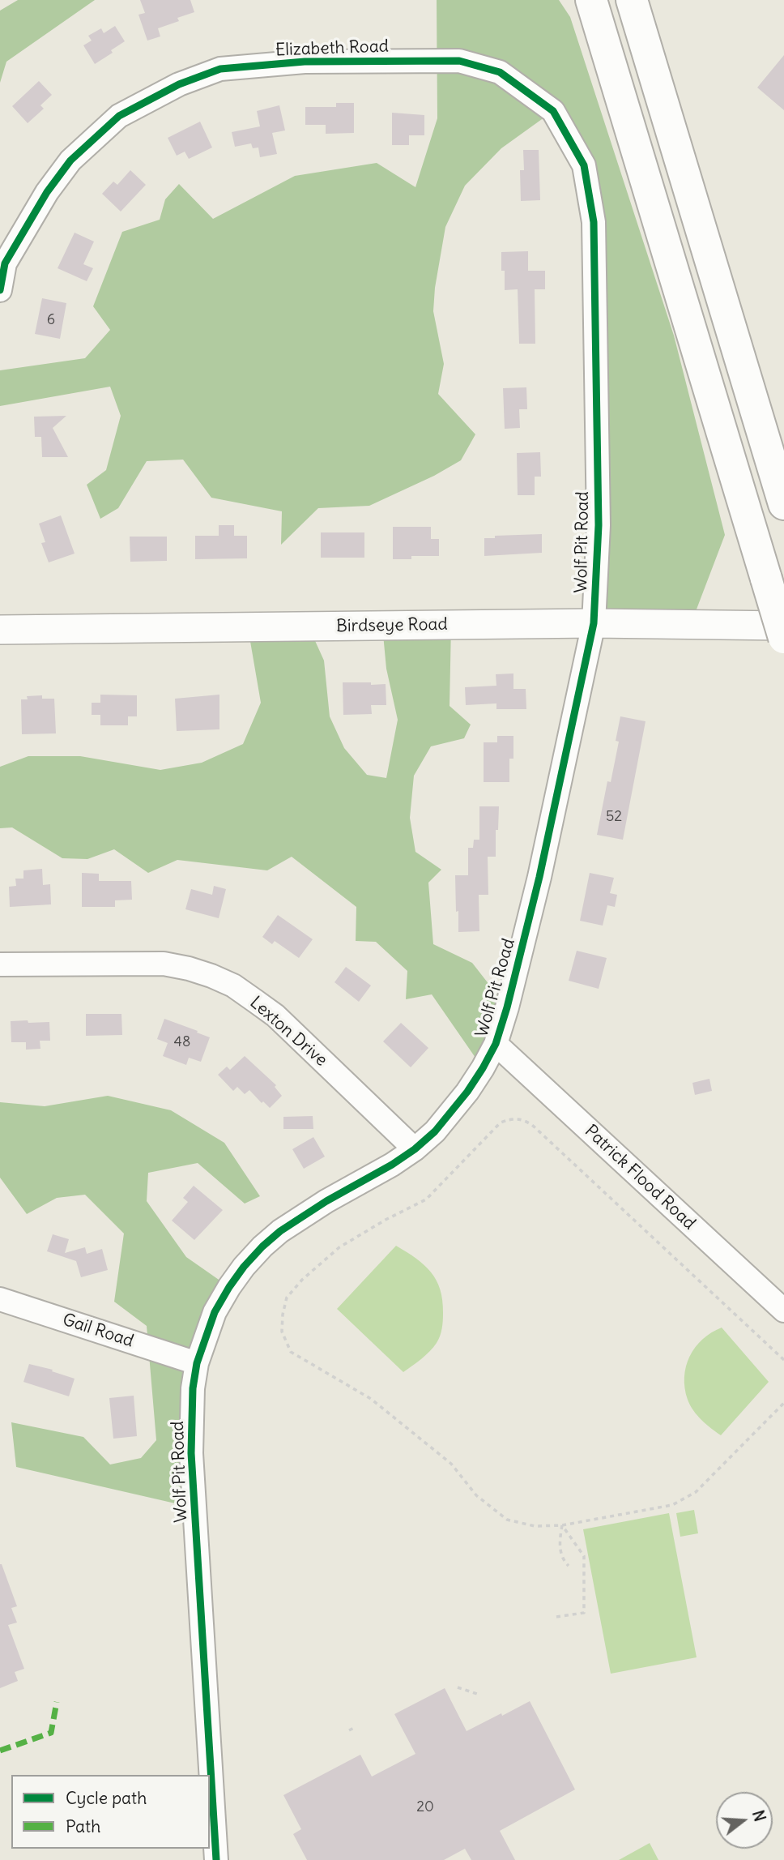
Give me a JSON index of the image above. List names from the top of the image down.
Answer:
{
  "streets": {
    "main road": ["Birdseye Road"],
    "street": [
      "Elizabeth Road",
      "Wolf Pit Road",
      "Lexton Drive",
      "Patrick Flood Road",
      "Gail Road"
    ]
  },
  "crossings": [
    ["Elizabeth Road", "Wolf Pit Road"],
    ["Wolf Pit Road", "Birdseye Road"],
    ["Wolf Pit Road", "Lexton Drive"],
    ["Wolf Pit Road", "Patrick Flood Road"],
    ["Wolf Pit Road", "Gail Road"]
  ],
  "house_numbers": [
    "6",
    "52",
    "48",
    "20"
  ],
  "legend": ["Cycle path", "Path"],
  "north": "right"
}
